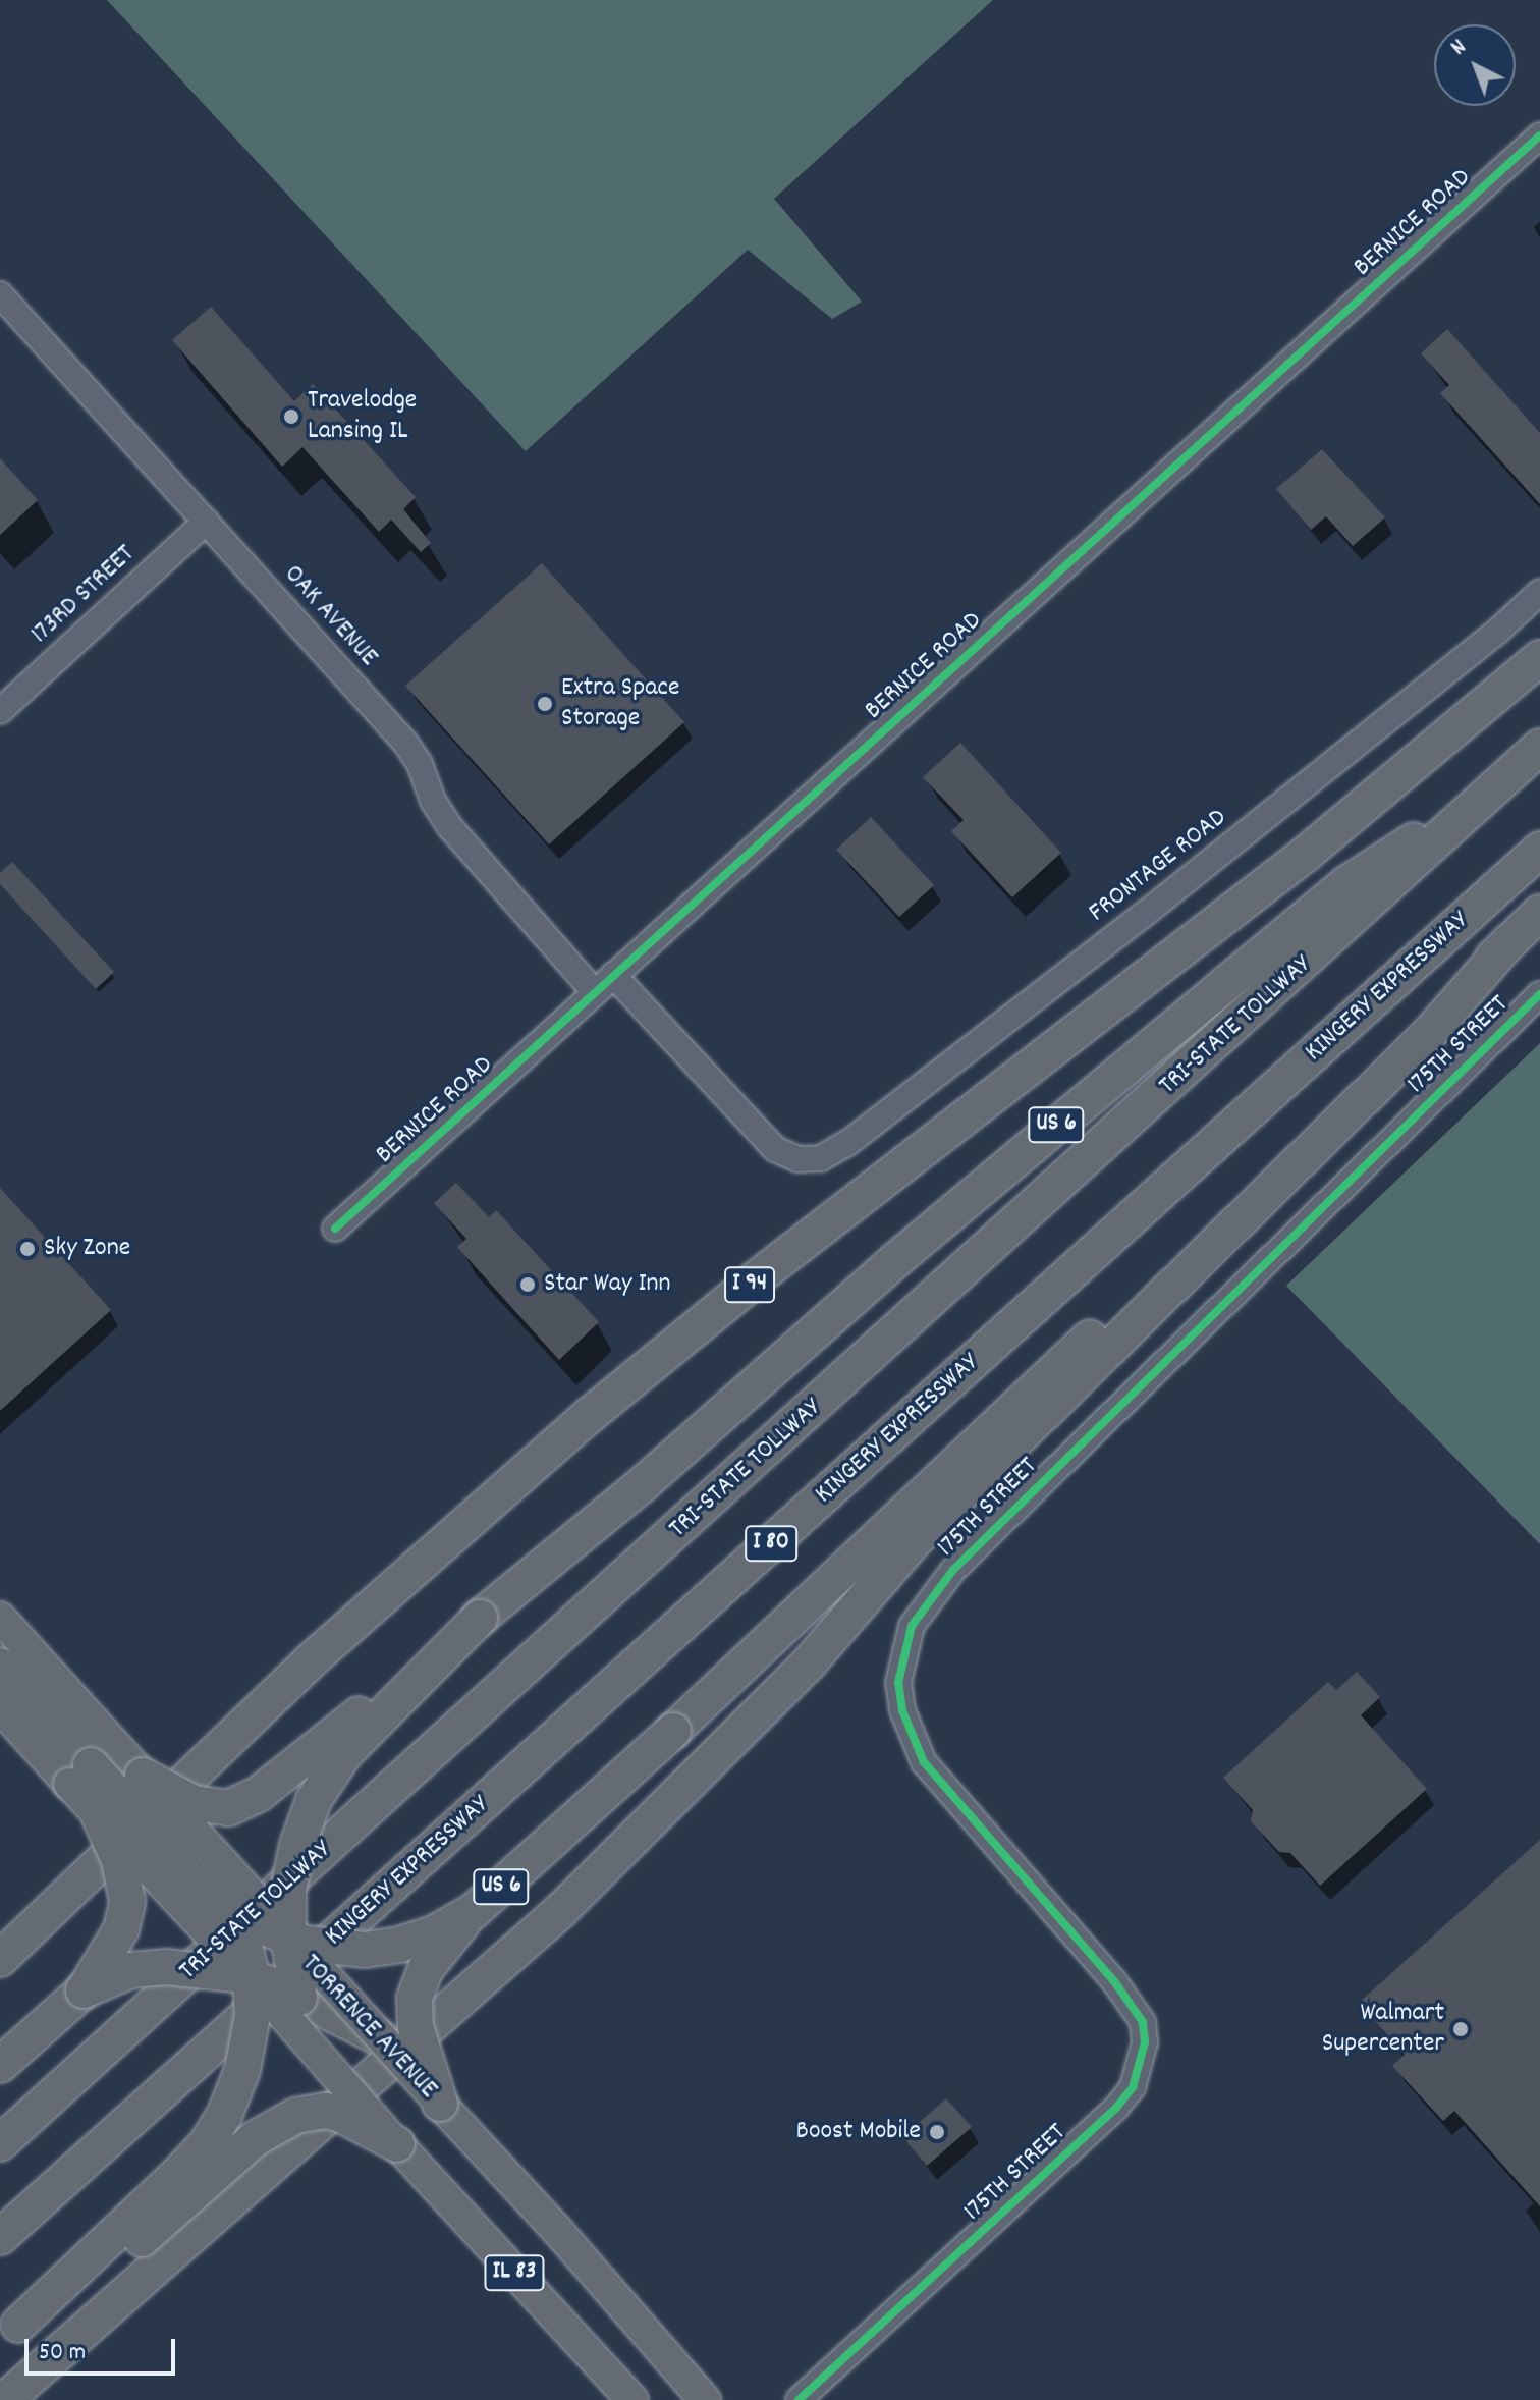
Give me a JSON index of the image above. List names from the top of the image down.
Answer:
{
  "streets": {
    "highway": [
      "KINGERY EXPRESSWAY",
      "TRI-STATE TOLLWAY",
      "US 6",
      "I 94",
      "I 80"
    ],
    "main road": ["TORRENCE AVENUE", "IL 83"],
    "street": [
      "BERNICE ROAD",
      "173RD STREET",
      "OAK AVENUE",
      "FRONTAGE ROAD",
      "175TH STREET"
    ]
  },
  "crossings": [
    ["BERNICE ROAD", "OAK AVENUE"],
    ["173RD STREET", "OAK AVENUE"],
    ["OAK AVENUE", "FRONTAGE ROAD"],
    ["TRI-STATE TOLLWAY", "US 6"],
    ["TRI-STATE TOLLWAY", "I 80"],
    ["US 6", "I 80"],
    ["US 6", "TORRENCE AVENUE"]
  ],
  "places": [
    "Travelodge Lansing IL",
    "Extra Space Storage",
    "Sky Zone",
    "Star Way Inn",
    "Walmart Supercenter",
    "Boost Mobile"
  ],
  "scale_bar": "50 m",
  "north": "top left"
}
